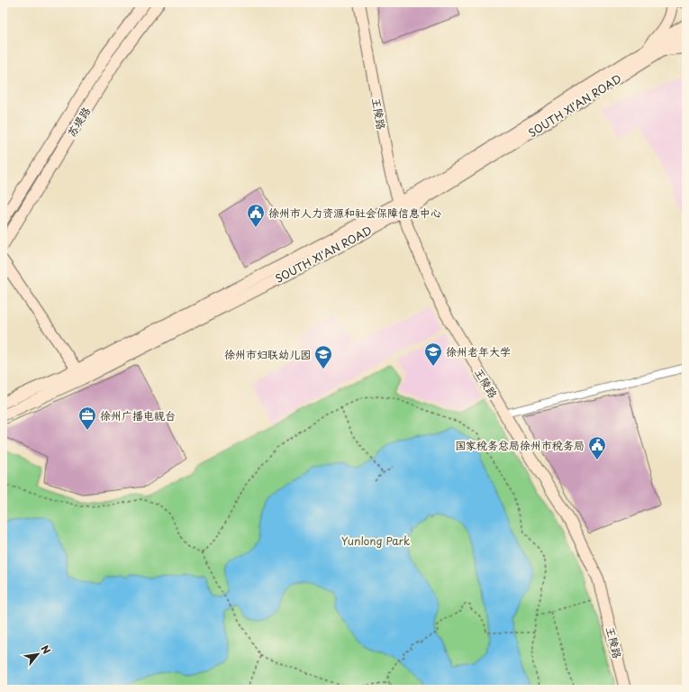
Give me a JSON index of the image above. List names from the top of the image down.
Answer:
{
  "streets": {
    "main road": ["SOUTH XI'AN ROAD", "王陵路", "苏堤路"]
  },
  "crossings": [
    ["SOUTH XI'AN ROAD", "王陵路"]
  ],
  "parks": ["Yunlong Park"],
  "places": {
    "public building": ["徐州市人力资源和社会保障信息中心", "国家税务总局徐州市税务局"],
    "school or university": ["徐州老年大学", "徐州市妇联幼儿园"],
    "office": ["徐州广播电视台"]
  },
  "north": "top right"
}
